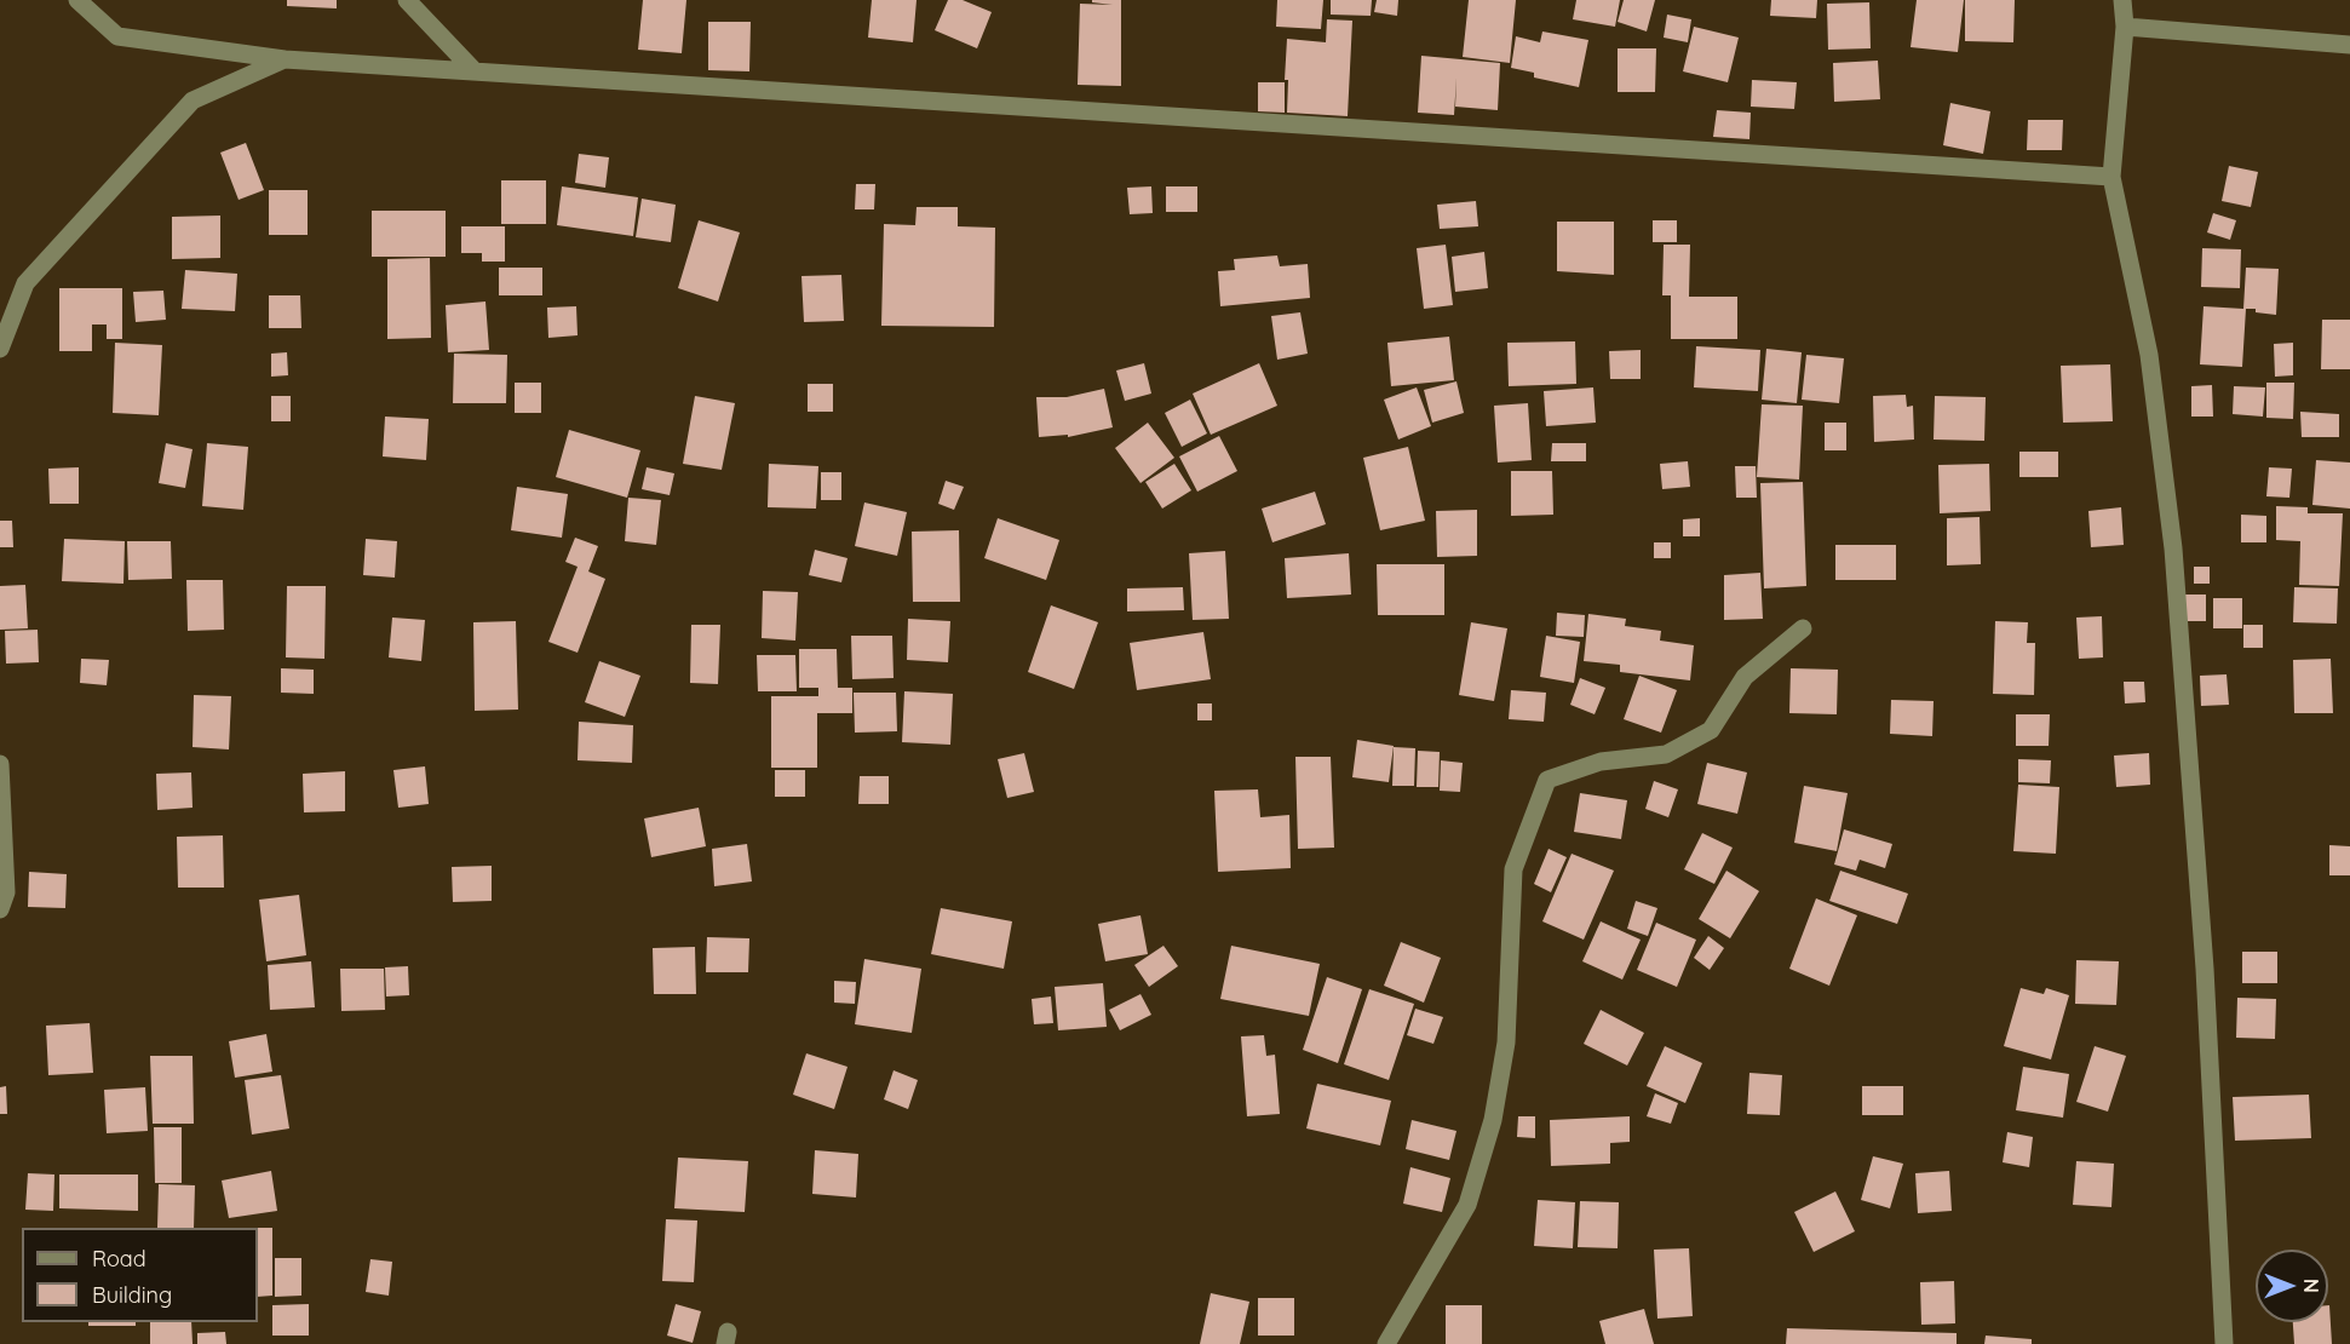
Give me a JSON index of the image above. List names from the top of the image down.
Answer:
{
  "legend": ["Road", "Building"],
  "north": "right"
}
